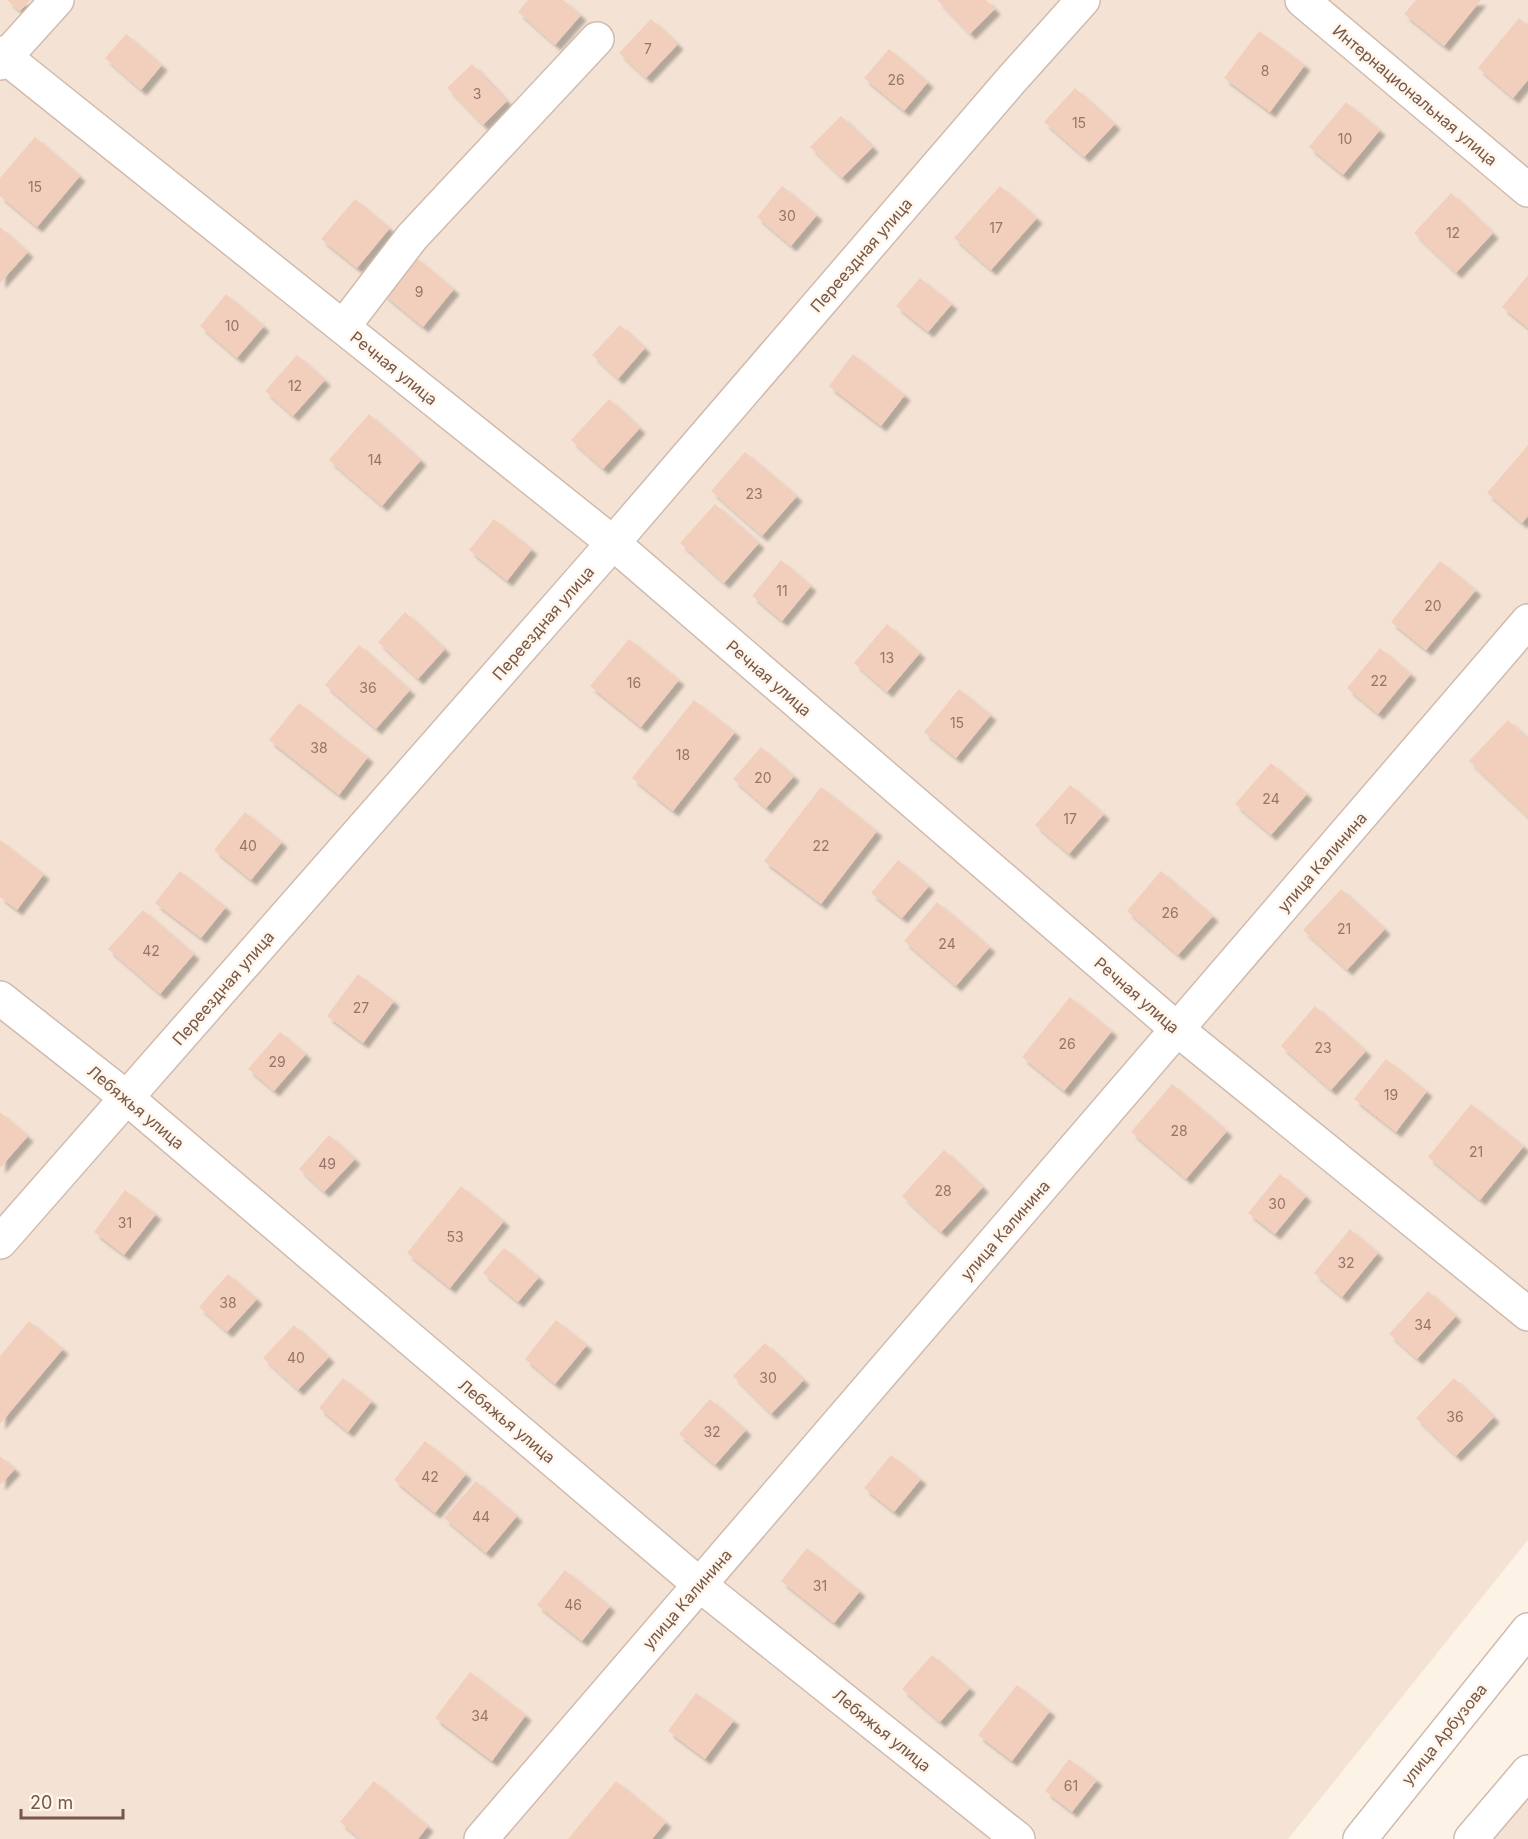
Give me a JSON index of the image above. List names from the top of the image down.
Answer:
{
  "streets": {
    "street": [
      "Интернациональная улица",
      "Переездная улица",
      "Речная улица",
      "улица Калинина",
      "Лебяжья улица",
      "улица Арбузова"
    ]
  },
  "crossings": [
    ["Переездная улица", "Речная улица"],
    ["Переездная улица", "Лебяжья улица"],
    ["Речная улица", "улица Калинина"],
    ["улица Калинина", "Лебяжья улица"]
  ],
  "house_numbers": [
    "7",
    "8",
    "26",
    "3",
    "15",
    "10",
    "15",
    "30",
    "17",
    "12",
    "9",
    "10",
    "12",
    "14",
    "23",
    "11",
    "20",
    "13",
    "22",
    "16",
    "36",
    "15",
    "38",
    "18",
    "20",
    "24",
    "17",
    "40",
    "22",
    "26",
    "21",
    "24",
    "42",
    "27",
    "26",
    "23",
    "29",
    "19",
    "28",
    "21",
    "49",
    "28",
    "30",
    "31",
    "53",
    "32",
    "38",
    "34",
    "40",
    "30",
    "36",
    "32",
    "42",
    "44",
    "31",
    "46",
    "34",
    "61"
  ],
  "scale_bar": "20 m"
}
